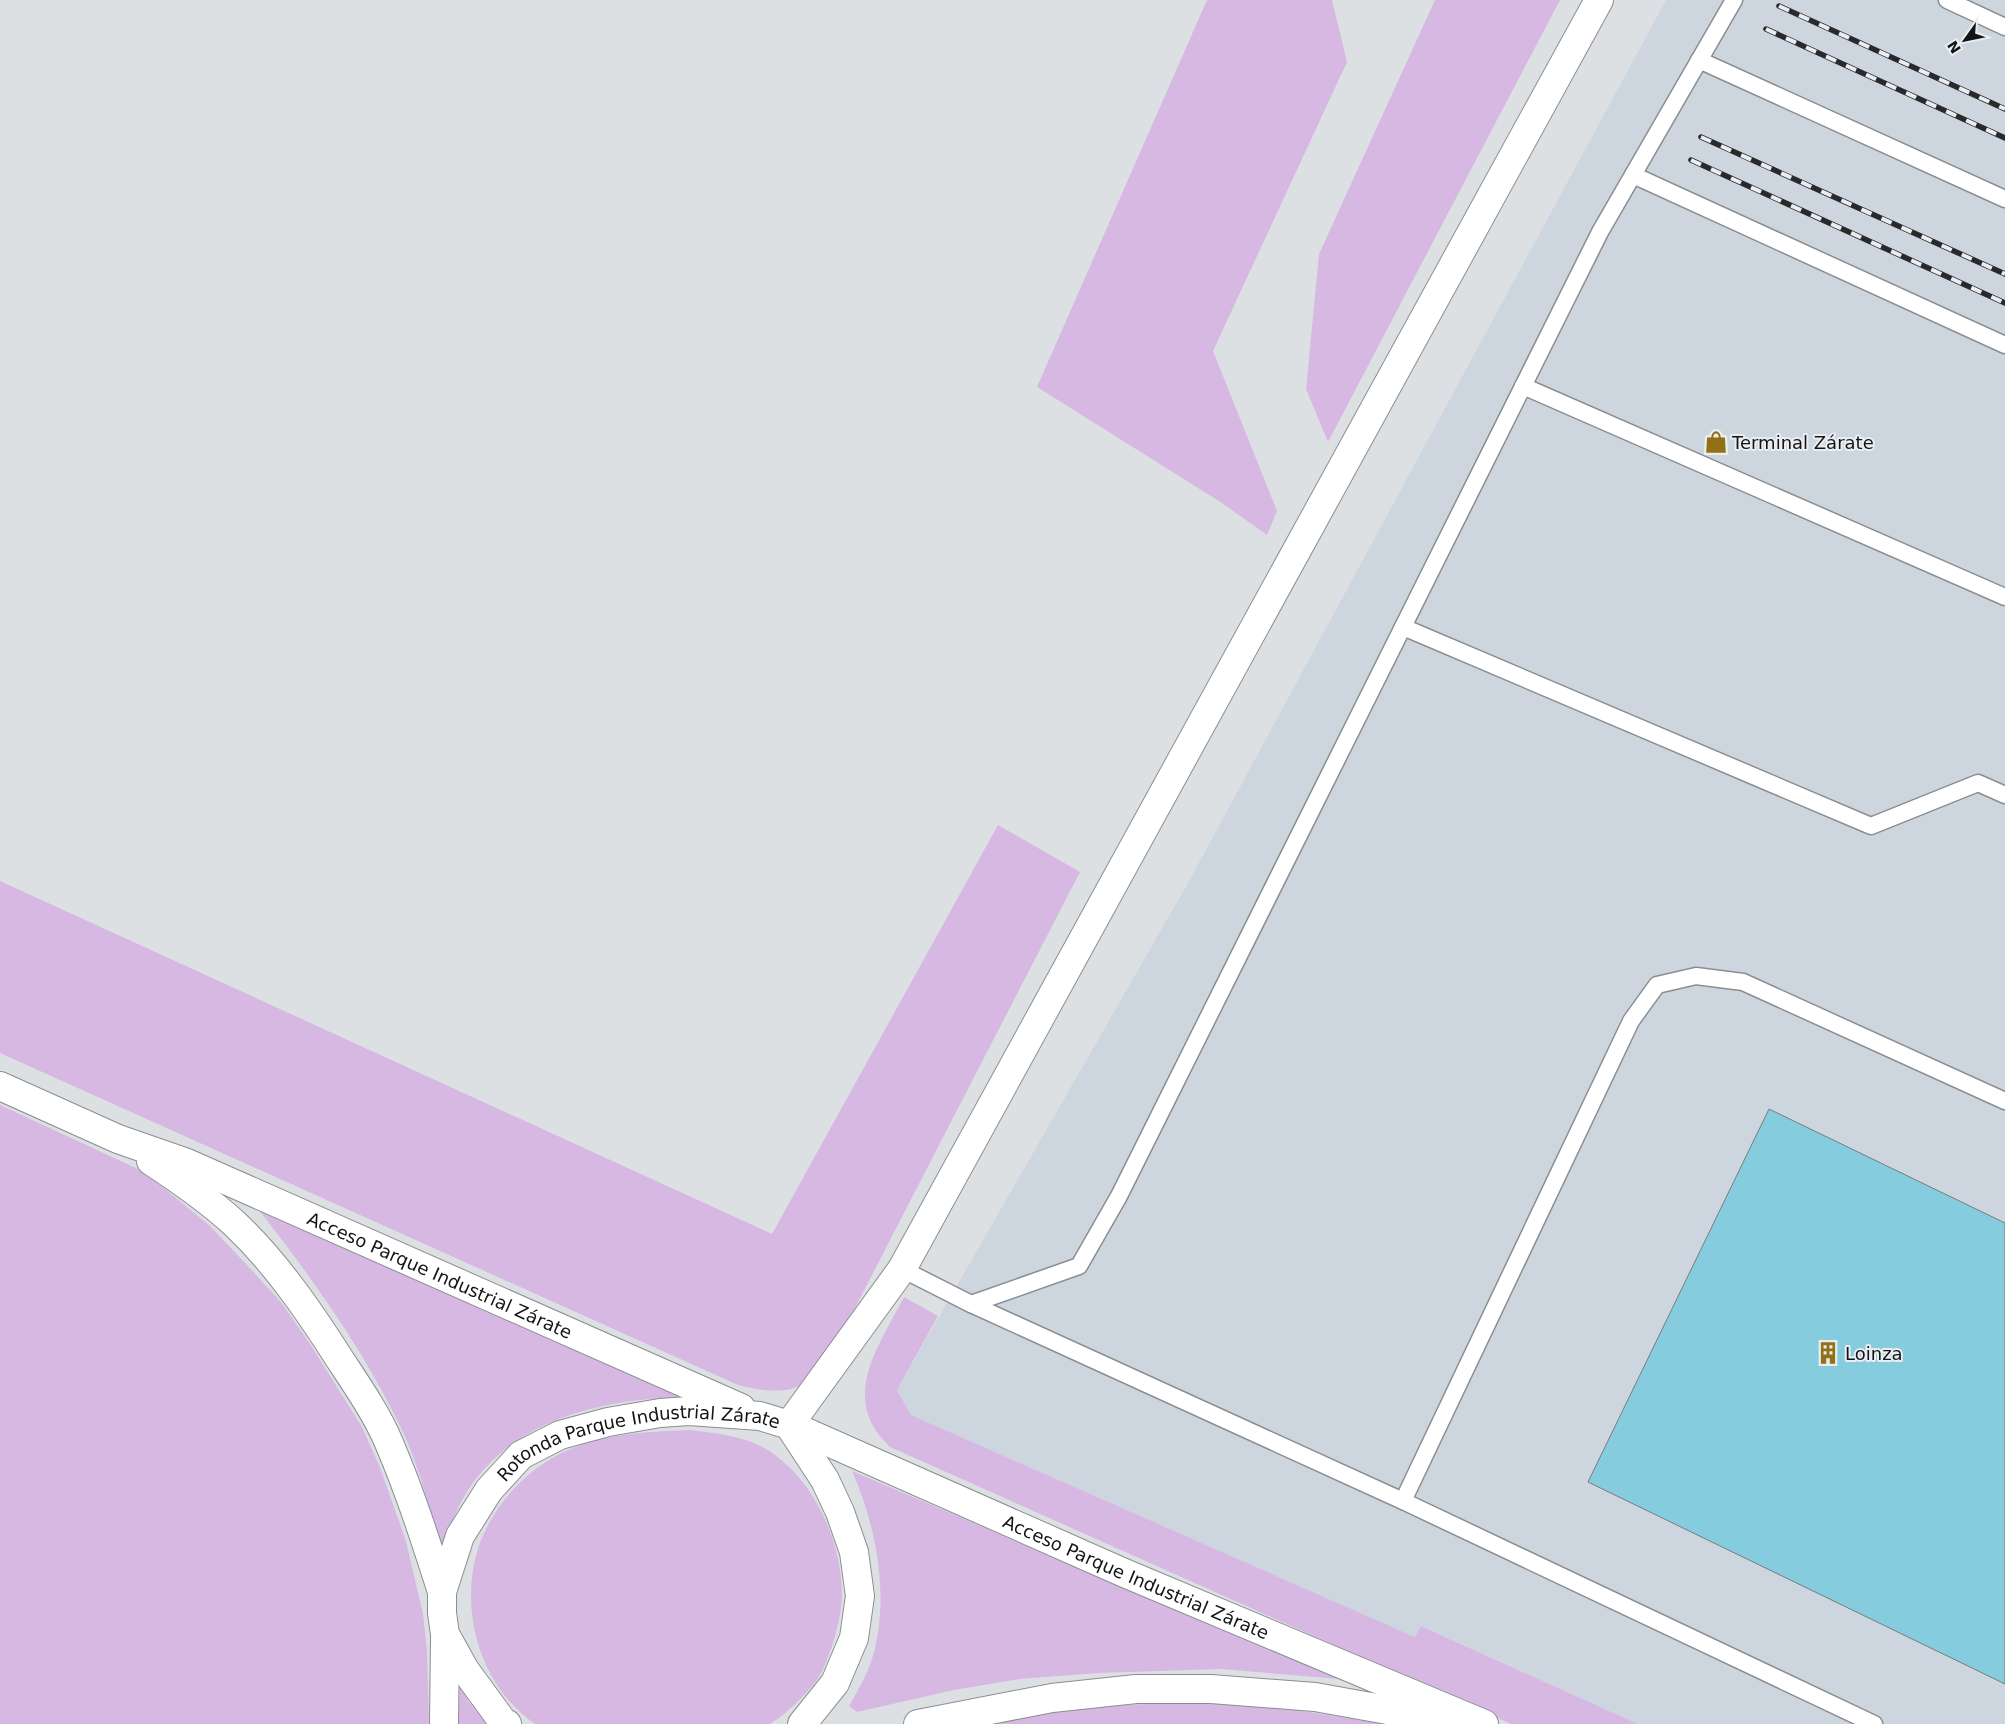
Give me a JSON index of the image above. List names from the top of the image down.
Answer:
{
  "streets": {
    "main road": ["Acceso Parque Industrial Zárate", "Rotonda Parque Industrial Zárate"]
  },
  "crossings": [
    ["Acceso Parque Industrial Zárate", "Rotonda Parque Industrial Zárate"]
  ],
  "places": {
    "shop": ["Terminal Zárate"],
    "building": ["Loinza"]
  },
  "north": "bottom left"
}
